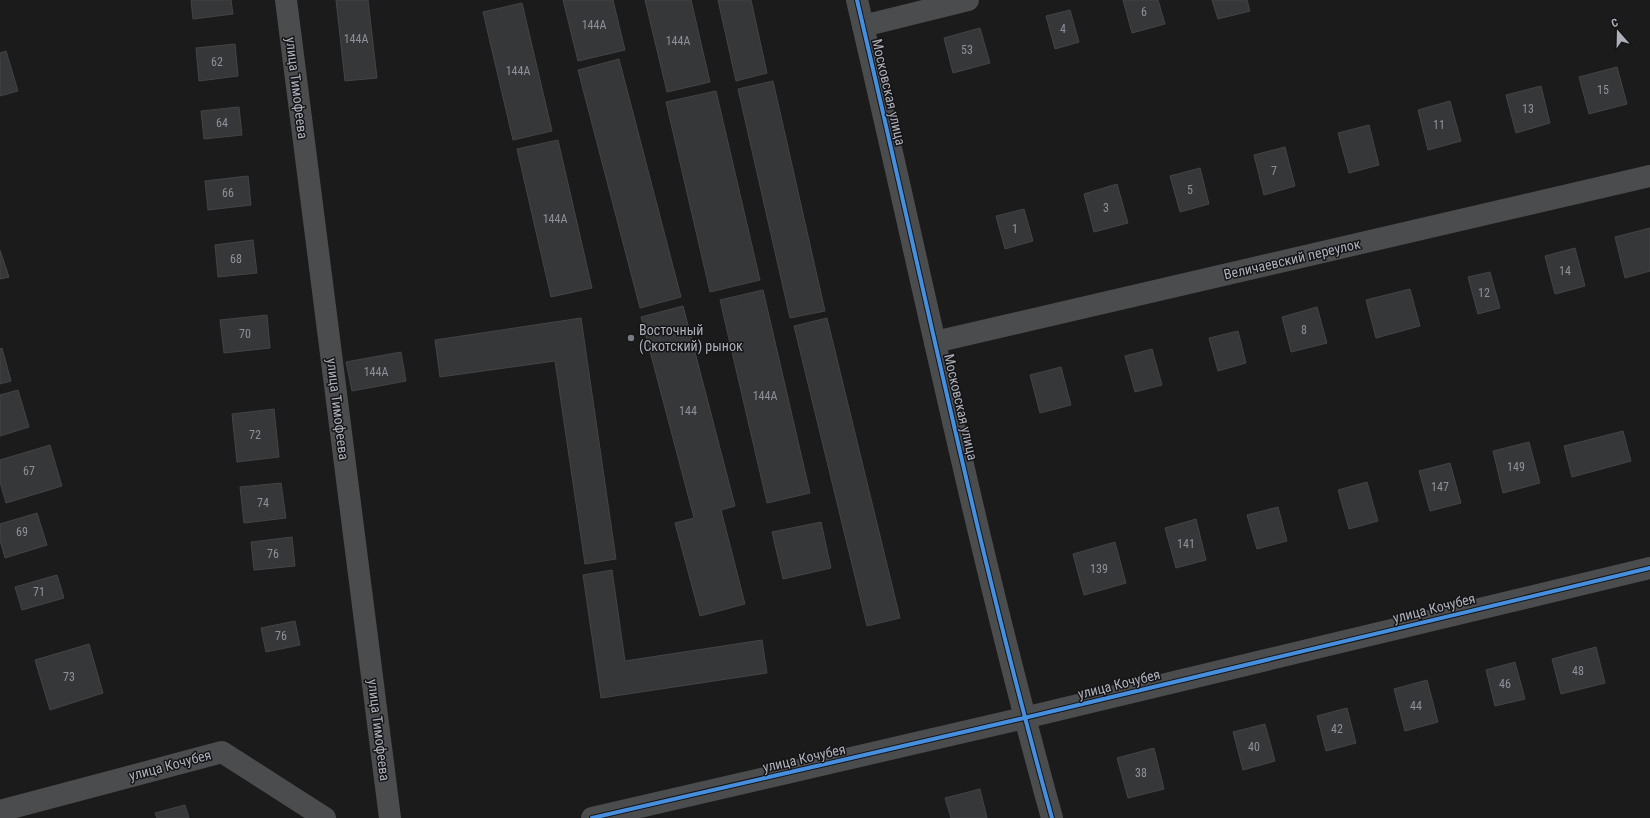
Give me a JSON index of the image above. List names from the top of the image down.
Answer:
{
  "streets": {
    "street": [
      "улица Тимофеева",
      "Московская улица",
      "Величаевский переулок",
      "улица Кочубея"
    ]
  },
  "crossings": [
    ["Московская улица", "Величаевский переулок"],
    ["Московская улица", "улица Кочубея"]
  ],
  "places": ["Восточный (Скотский) рынок"],
  "house_numbers": [
    "6",
    "144А",
    "4",
    "144А",
    "144А",
    "53",
    "62",
    "144А",
    "15",
    "13",
    "64",
    "11",
    "7",
    "5",
    "66",
    "3",
    "144А",
    "1",
    "68",
    "14",
    "12",
    "8",
    "70",
    "144А",
    "144А",
    "144",
    "72",
    "149",
    "67",
    "147",
    "74",
    "69",
    "141",
    "76",
    "139",
    "71",
    "76",
    "48",
    "73",
    "46",
    "44",
    "42",
    "40",
    "38"
  ],
  "north": "top"
}
